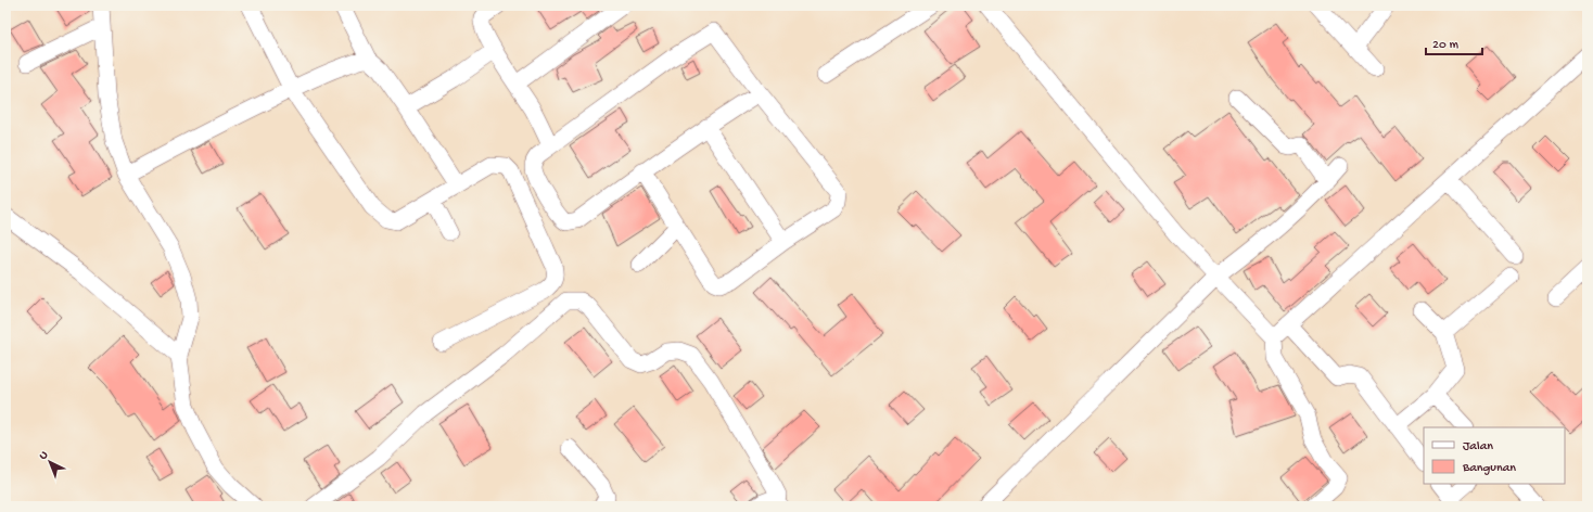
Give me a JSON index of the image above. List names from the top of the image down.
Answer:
{
  "legend": ["Jalan", "Bangunan"],
  "scale_bar": "20 m",
  "north": "top left"
}
